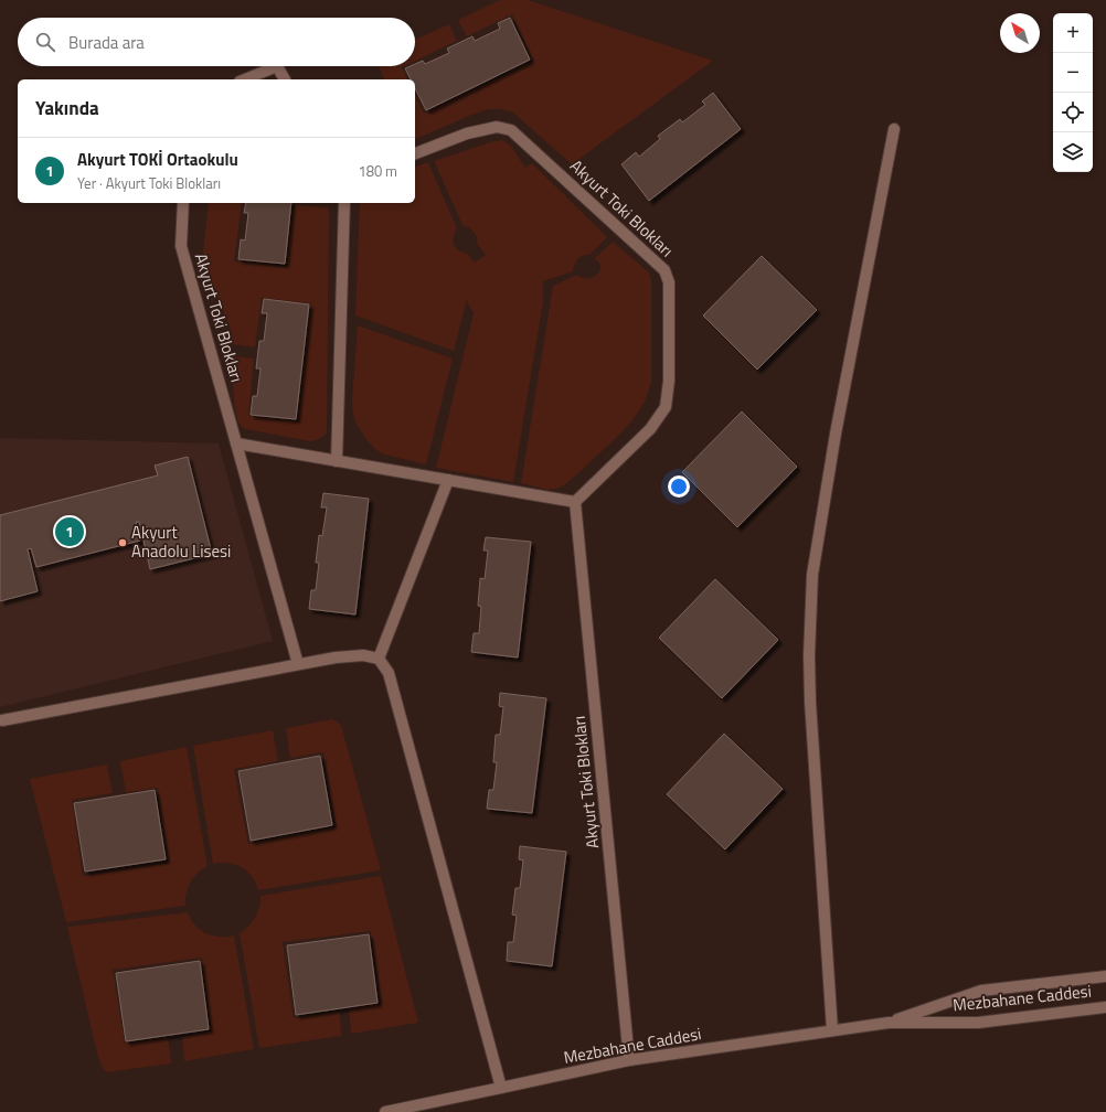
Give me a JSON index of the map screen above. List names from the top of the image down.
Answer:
{
  "streets": {
    "street": ["Akyurt Toki Blokları", "Mezbahane Caddesi"]
  },
  "crossings": [
    ["Akyurt Toki Blokları", "Mezbahane Caddesi"]
  ],
  "places": ["Akyurt Anadolu Lisesi"],
  "north": "top left",
  "page": {
    "map_buttons": ["+", "−"],
    "search": "Burada ara",
    "heading": "Yakında",
    "list": [
      {
        "mark": "1",
        "name": "Akyurt TOKİ Ortaokulu",
        "note": "Yer · Akyurt Toki Blokları",
        "value": "180 m"
      }
    ],
    "pins": "1"
  }
}
